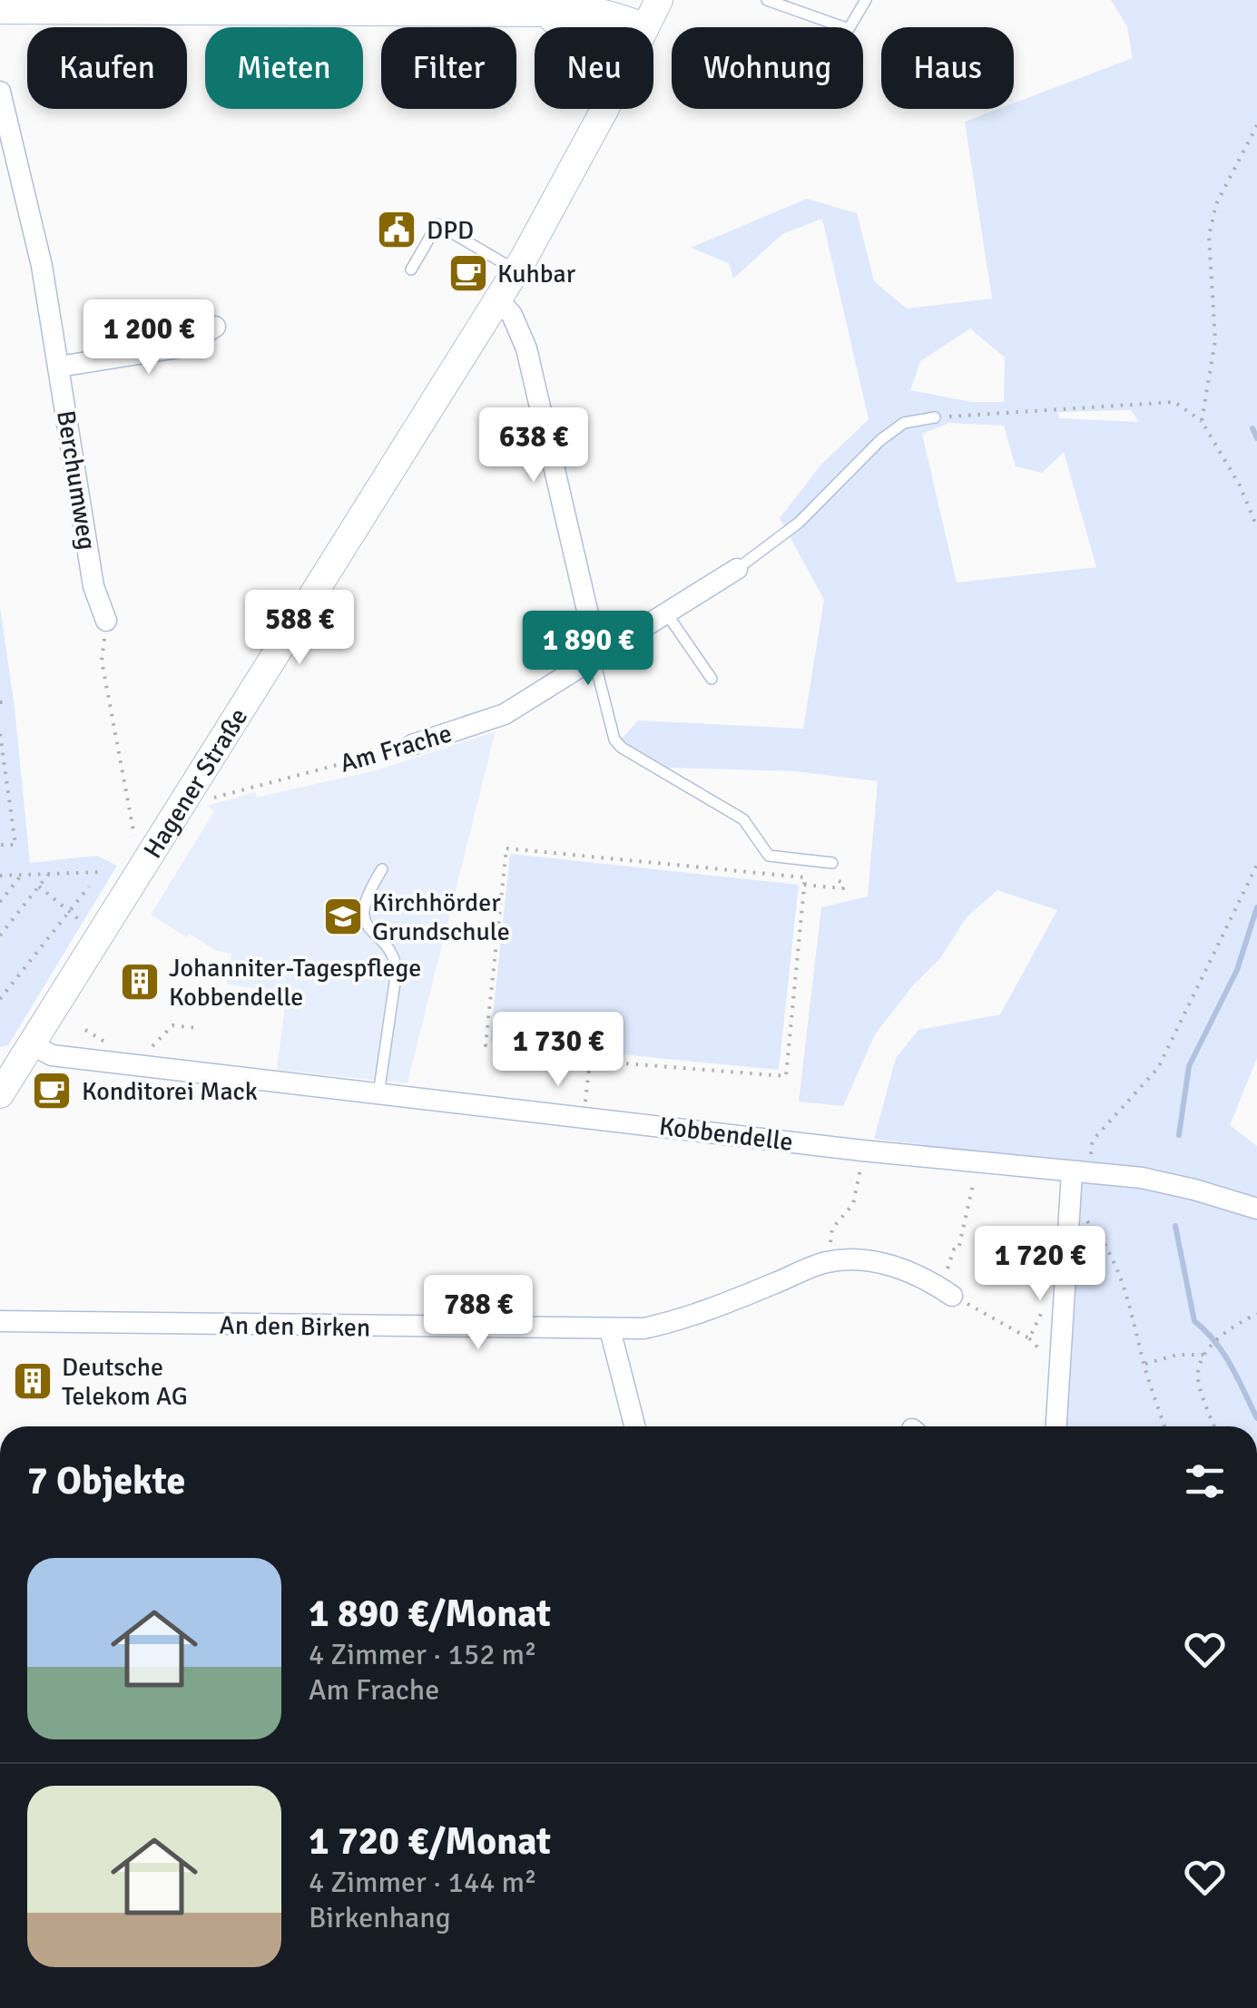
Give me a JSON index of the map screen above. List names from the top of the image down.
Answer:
{
  "streets": {
    "main road": ["Hagener Straße"],
    "street": [
      "Berchumweg",
      "Am Frache",
      "Kobbendelle",
      "An den Birken"
    ]
  },
  "crossings": [
    ["Am Frache", "Hagener Straße"],
    ["Hagener Straße", "Kobbendelle"]
  ],
  "places": {
    "public building": ["DPD"],
    "cafe": ["Kuhbar", "Konditorei Mack"],
    "school or university": ["Kirchhörder Grundschule"],
    "building": ["Johanniter-Tagespflege Kobbendelle", "Deutsche Telekom AG"]
  },
  "page": {
    "chip": [
      "Kaufen",
      "Mieten",
      "Filter",
      "Neu",
      "Wohnung",
      "Haus"
    ],
    "price": [
      "1 200 €",
      "638 €",
      "588 €",
      "1 890 €",
      "1 730 €",
      "1 720 €",
      "788 €"
    ],
    "heading": "7 Objekte",
    "list": [
      {
        "name": "1 890 €/Monat",
        "note": "4 Zimmer · 152 m² · Am Frache"
      },
      {
        "name": "1 720 €/Monat",
        "note": "4 Zimmer · 144 m² · Birkenhang"
      }
    ]
  }
}
